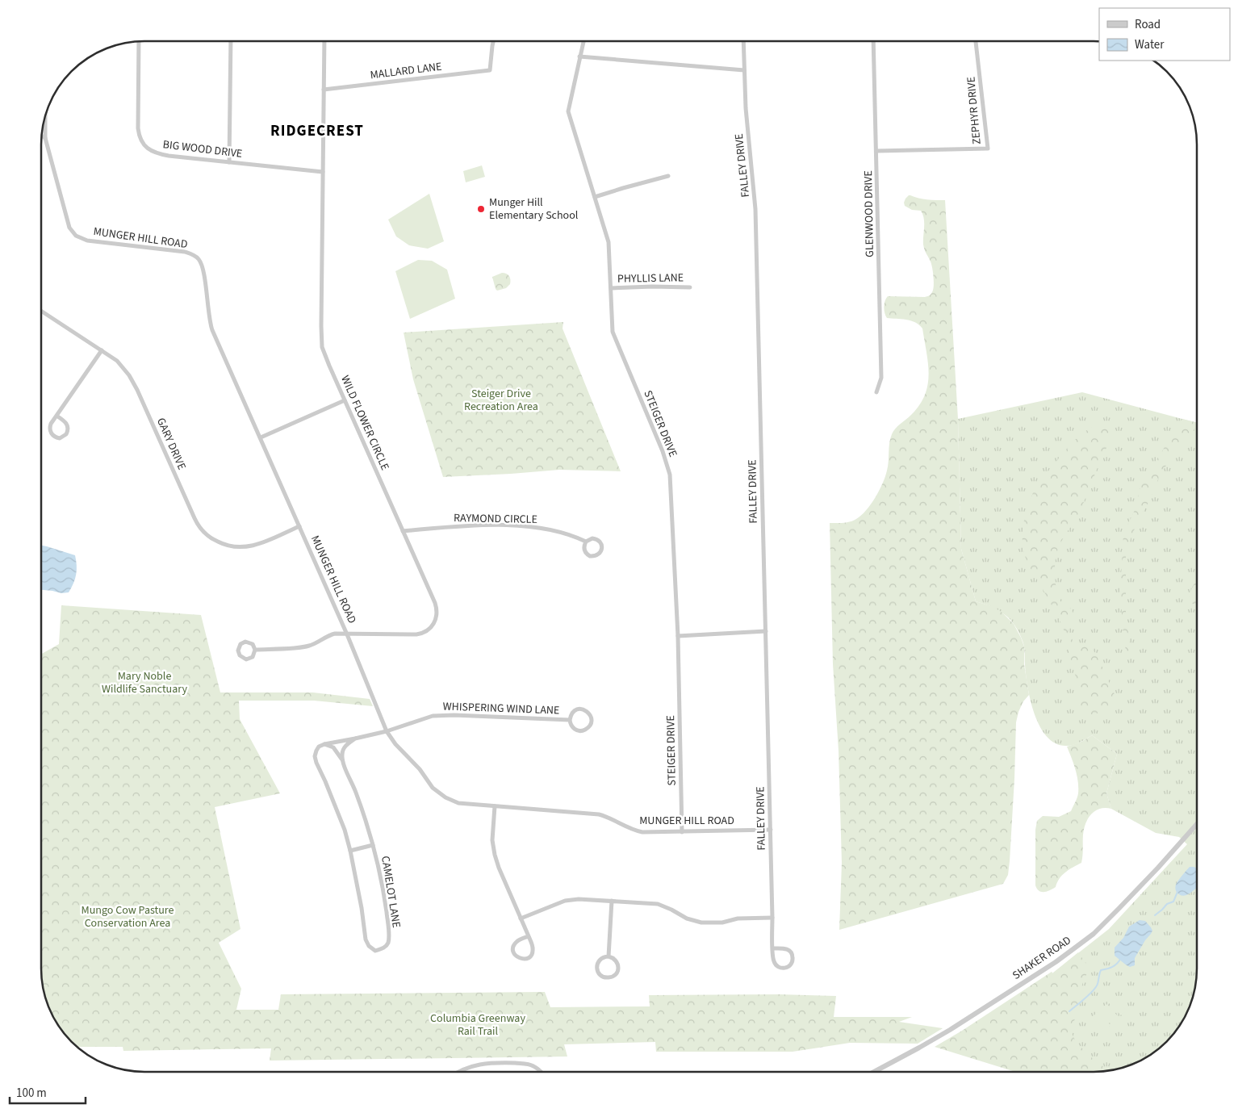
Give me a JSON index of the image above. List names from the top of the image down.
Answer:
{
  "streets": {
    "street": [
      "MALLARD LANE",
      "ZEPHYR DRIVE",
      "BIG WOOD DRIVE",
      "FALLEY DRIVE",
      "GLENWOOD DRIVE",
      "MUNGER HILL ROAD",
      "PHYLLIS LANE",
      "WILD FLOWER CIRCLE",
      "STEIGER DRIVE",
      "GARY DRIVE",
      "RAYMOND CIRCLE",
      "WHISPERING WIND LANE",
      "CAMELOT LANE",
      "SHAKER ROAD"
    ]
  },
  "crossings": [
    ["MALLARD LANE", "WILD FLOWER CIRCLE"],
    ["ZEPHYR DRIVE", "GLENWOOD DRIVE"],
    ["BIG WOOD DRIVE", "WILD FLOWER CIRCLE"],
    ["FALLEY DRIVE", "MUNGER HILL ROAD"],
    ["MUNGER HILL ROAD", "WILD FLOWER CIRCLE"],
    ["MUNGER HILL ROAD", "STEIGER DRIVE"],
    ["MUNGER HILL ROAD", "GARY DRIVE"],
    ["MUNGER HILL ROAD", "WHISPERING WIND LANE"],
    ["PHYLLIS LANE", "STEIGER DRIVE"],
    ["WILD FLOWER CIRCLE", "RAYMOND CIRCLE"]
  ],
  "districts": ["RIDGECREST"],
  "parks": [
    "Steiger Drive Recreation Area",
    "Mary Noble Wildlife Sanctuary",
    "Mungo Cow Pasture Conservation Area",
    "Columbia Greenway Rail Trail"
  ],
  "places": ["Munger Hill Elementary School"],
  "legend": ["Road", "Water"],
  "scale_bar": "100 m"
}
